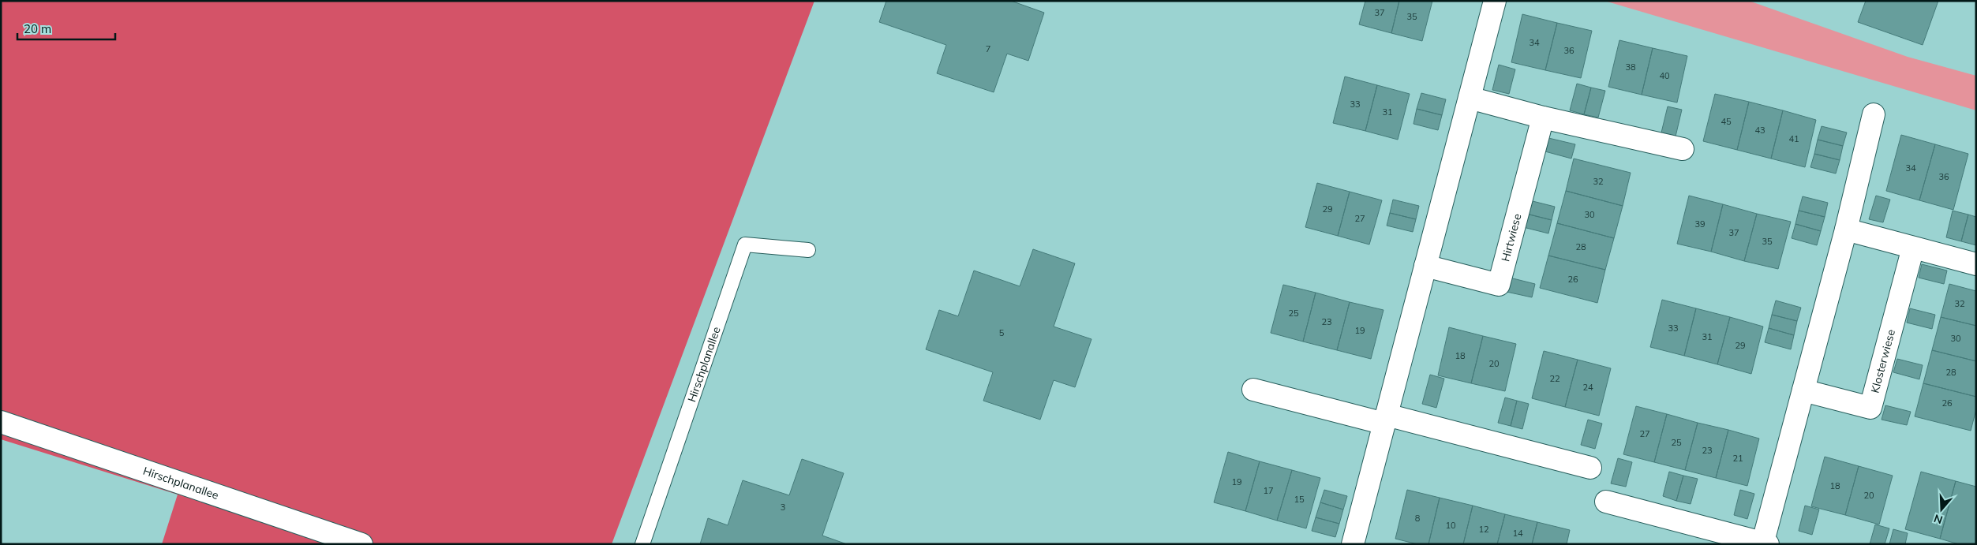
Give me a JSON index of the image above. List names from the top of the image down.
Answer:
{
  "streets": {
    "street": ["Hirtwiese", "Klosterwiese", "Hirschplanallee"]
  },
  "house_numbers": [
    "37",
    "35",
    "34",
    "7",
    "36",
    "38",
    "40",
    "33",
    "31",
    "45",
    "43",
    "41",
    "34",
    "36",
    "32",
    "29",
    "30",
    "27",
    "39",
    "37",
    "35",
    "28",
    "26",
    "32",
    "25",
    "23",
    "33",
    "19",
    "5",
    "31",
    "30",
    "29",
    "18",
    "20",
    "28",
    "22",
    "24",
    "26",
    "27",
    "25",
    "23",
    "21",
    "19",
    "18",
    "17",
    "20",
    "15",
    "3",
    "8",
    "10",
    "12",
    "14"
  ],
  "scale_bar": "20 m",
  "north": "bottom"
}
